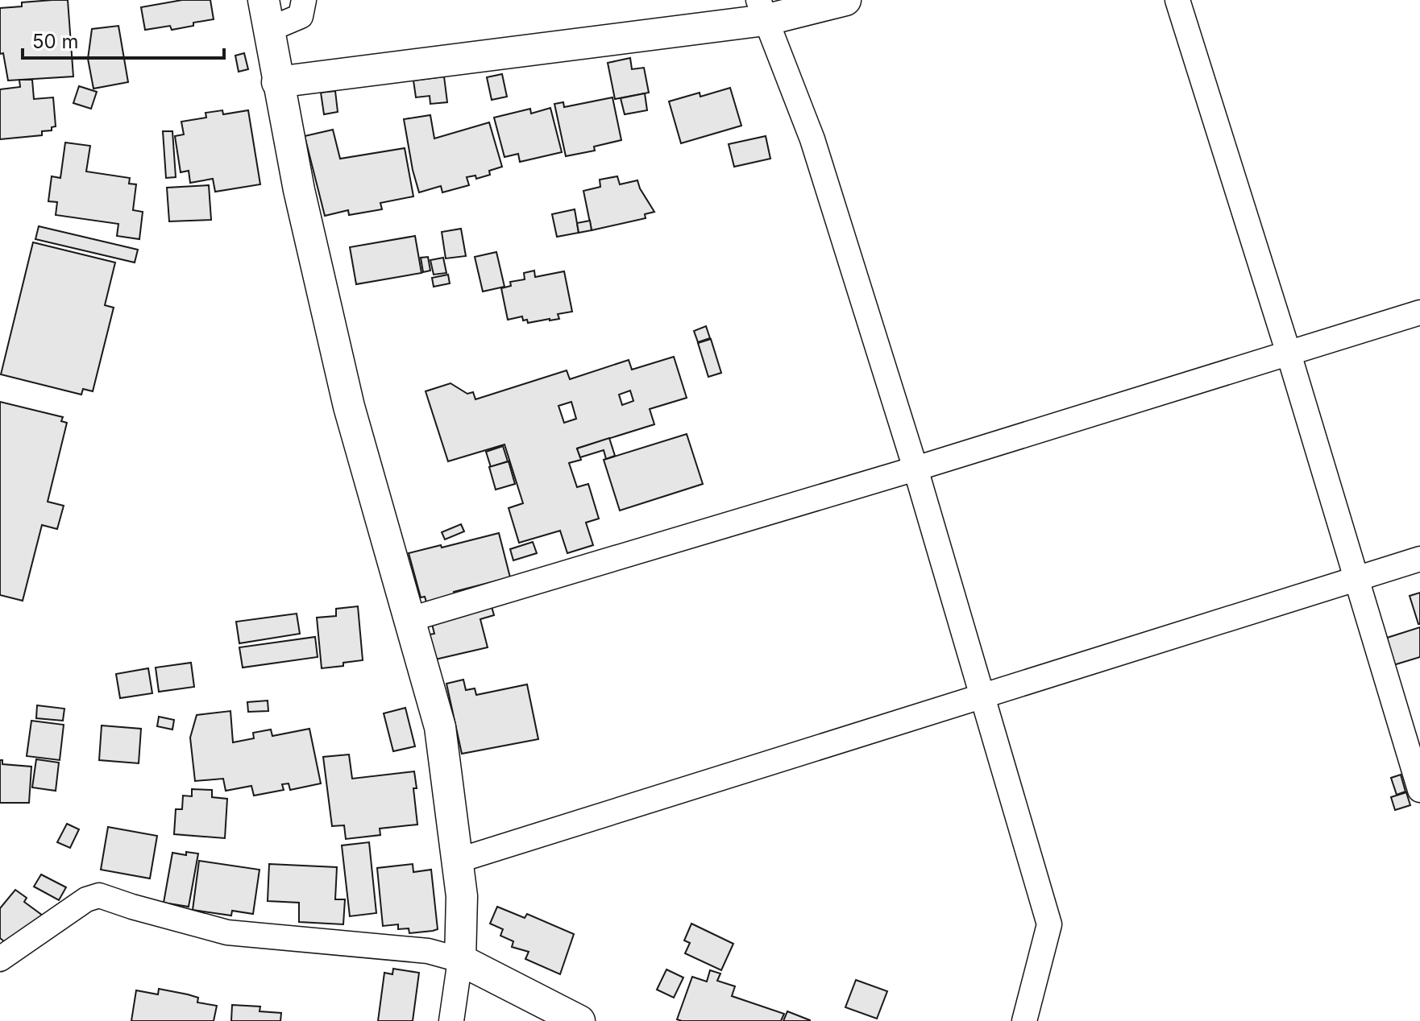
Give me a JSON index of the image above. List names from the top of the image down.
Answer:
{
  "scale_bar": "50 m"
}
